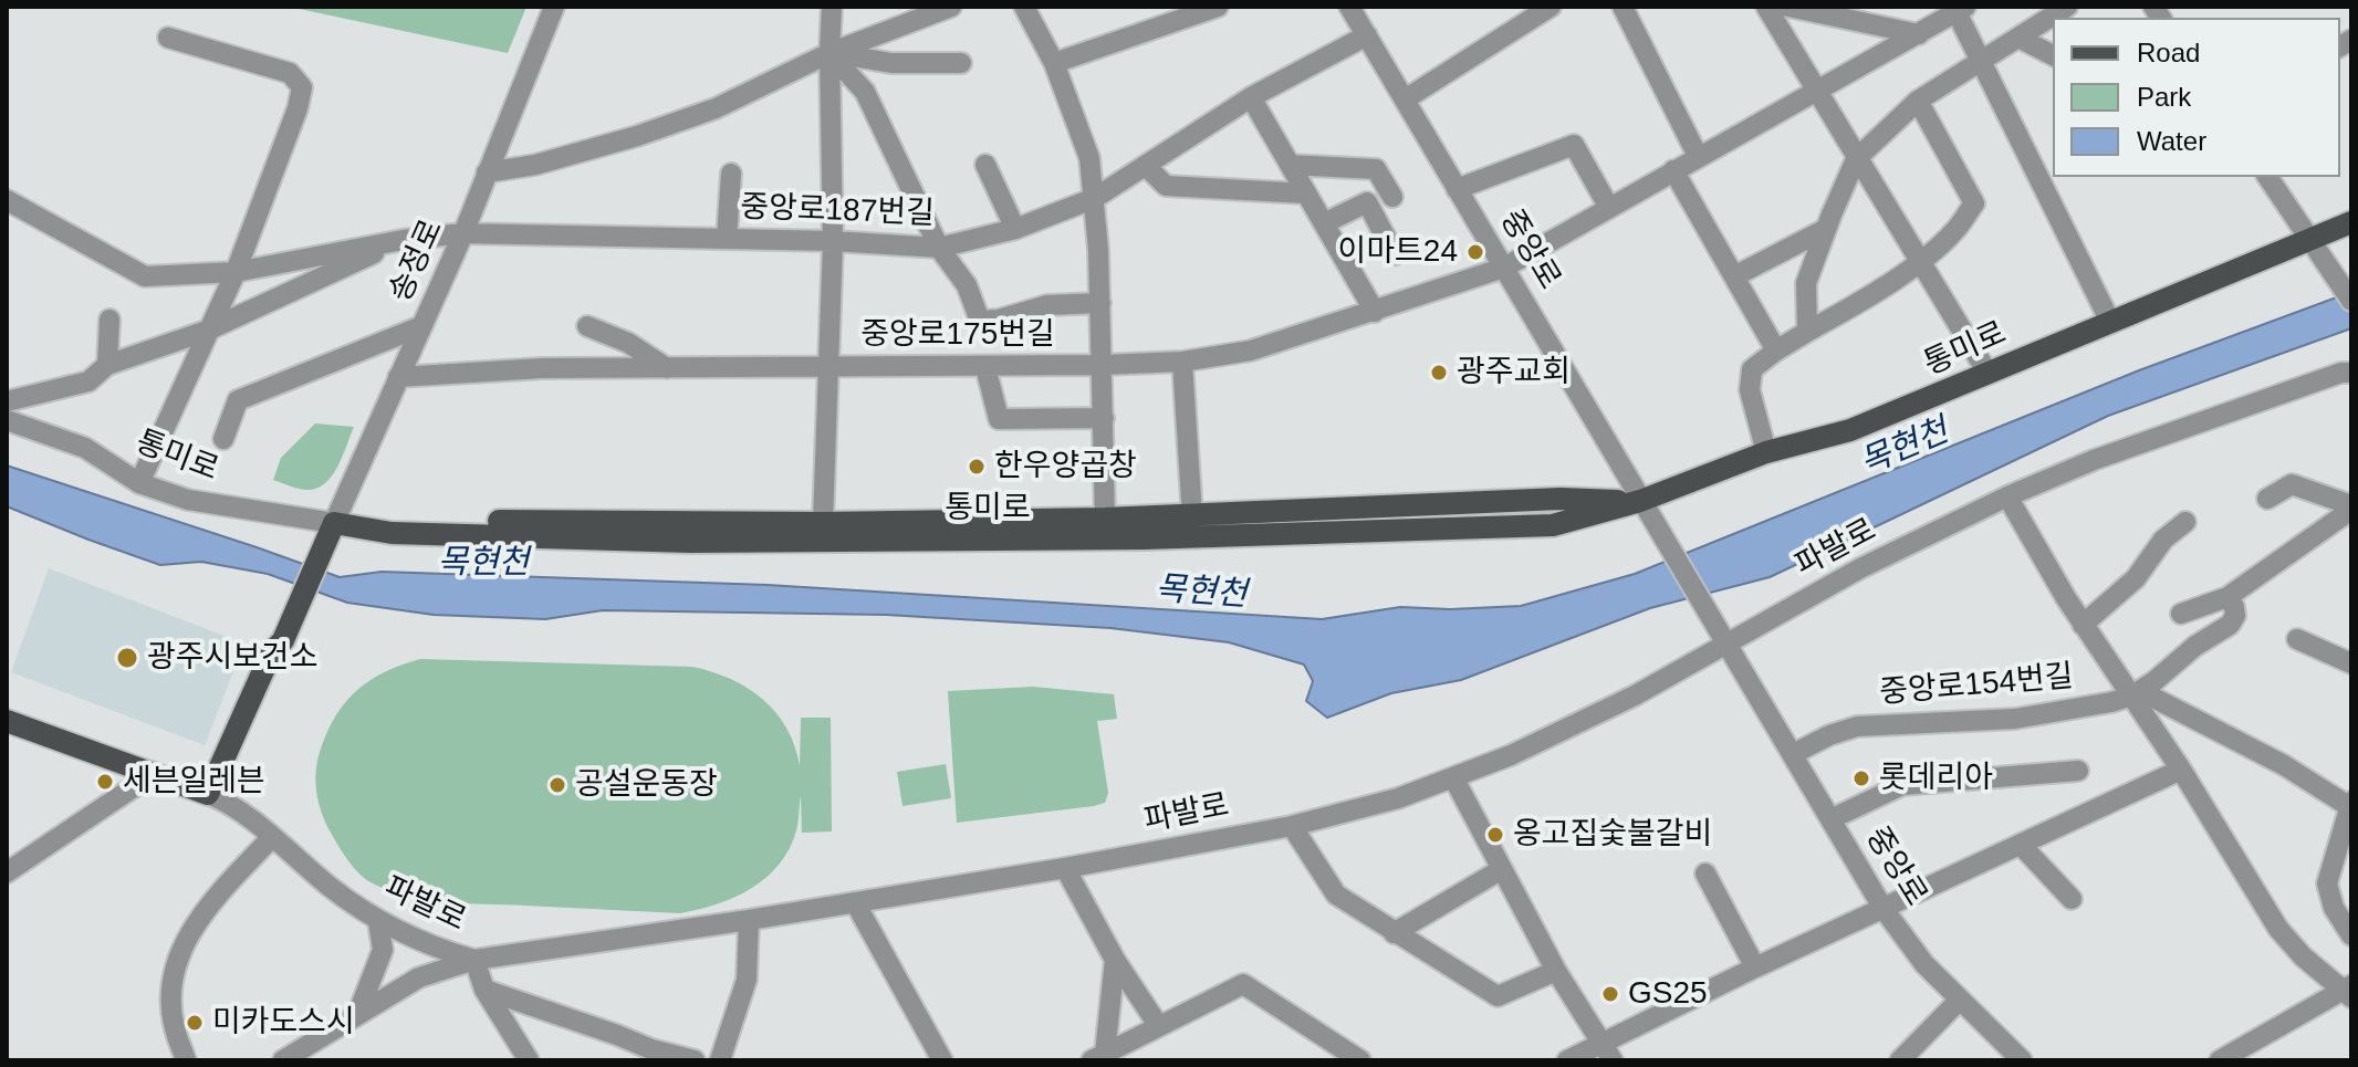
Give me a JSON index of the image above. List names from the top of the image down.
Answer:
{
  "streets": {
    "main road": ["통미로", "파발로"],
    "street": [
      "중앙로187번길",
      "중앙로",
      "송정로",
      "중앙로175번길",
      "중앙로154번길"
    ]
  },
  "crossings": [
    ["중앙로187번길", "중앙로"],
    ["중앙로187번길", "송정로"],
    ["중앙로", "중앙로175번길"],
    ["중앙로", "통미로"],
    ["중앙로", "파발로"],
    ["중앙로", "중앙로154번길"],
    ["송정로", "중앙로175번길"],
    ["송정로", "통미로"]
  ],
  "water": ["목현천"],
  "places": [
    "이마트24",
    "광주교회",
    "한우양곱창",
    "광주시보건소",
    "롯데리아",
    "세븐일레븐",
    "공설운동장",
    "옹고집숯불갈비",
    "GS25",
    "미카도스시"
  ],
  "legend": ["Road", "Park", "Water"]
}
